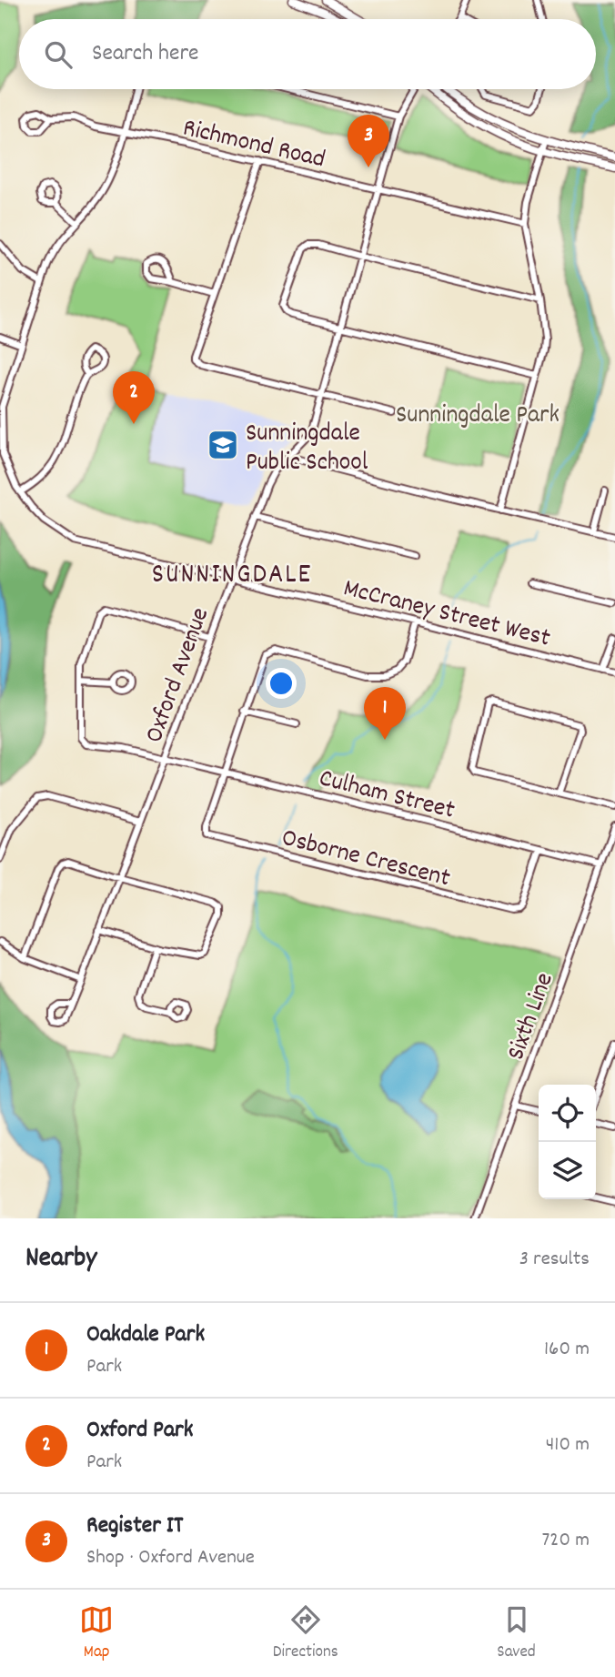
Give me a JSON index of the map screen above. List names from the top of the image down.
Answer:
{
  "streets": {
    "street": [
      "Richmond Road",
      "McCraney Street West",
      "Oxford Avenue",
      "Culham Street",
      "Osborne Crescent",
      "Sixth Line"
    ]
  },
  "crossings": [
    ["Richmond Road", "McCraney Street West"],
    ["Richmond Road", "Oxford Avenue"],
    ["McCraney Street West", "Oxford Avenue"],
    ["Oxford Avenue", "Culham Street"],
    ["Culham Street", "Osborne Crescent"],
    ["Culham Street", "Sixth Line"]
  ],
  "districts": ["SUNNINGDALE"],
  "parks": ["Sunningdale Park"],
  "places": {
    "school or university": ["Sunningdale Public School"]
  },
  "page": {
    "search": "Search here",
    "pins": ["3", "2", "1"],
    "heading": ["Nearby", "3 results"],
    "list": [
      {
        "mark": "1",
        "name": "Oakdale Park",
        "note": "Park",
        "value": "160 m"
      },
      {
        "mark": "2",
        "name": "Oxford Park",
        "note": "Park",
        "value": "410 m"
      },
      {
        "mark": "3",
        "name": "Register IT",
        "note": "Shop · Oxford Avenue",
        "value": "720 m"
      }
    ],
    "nav": ["Map", "Directions", "Saved"]
  }
}
